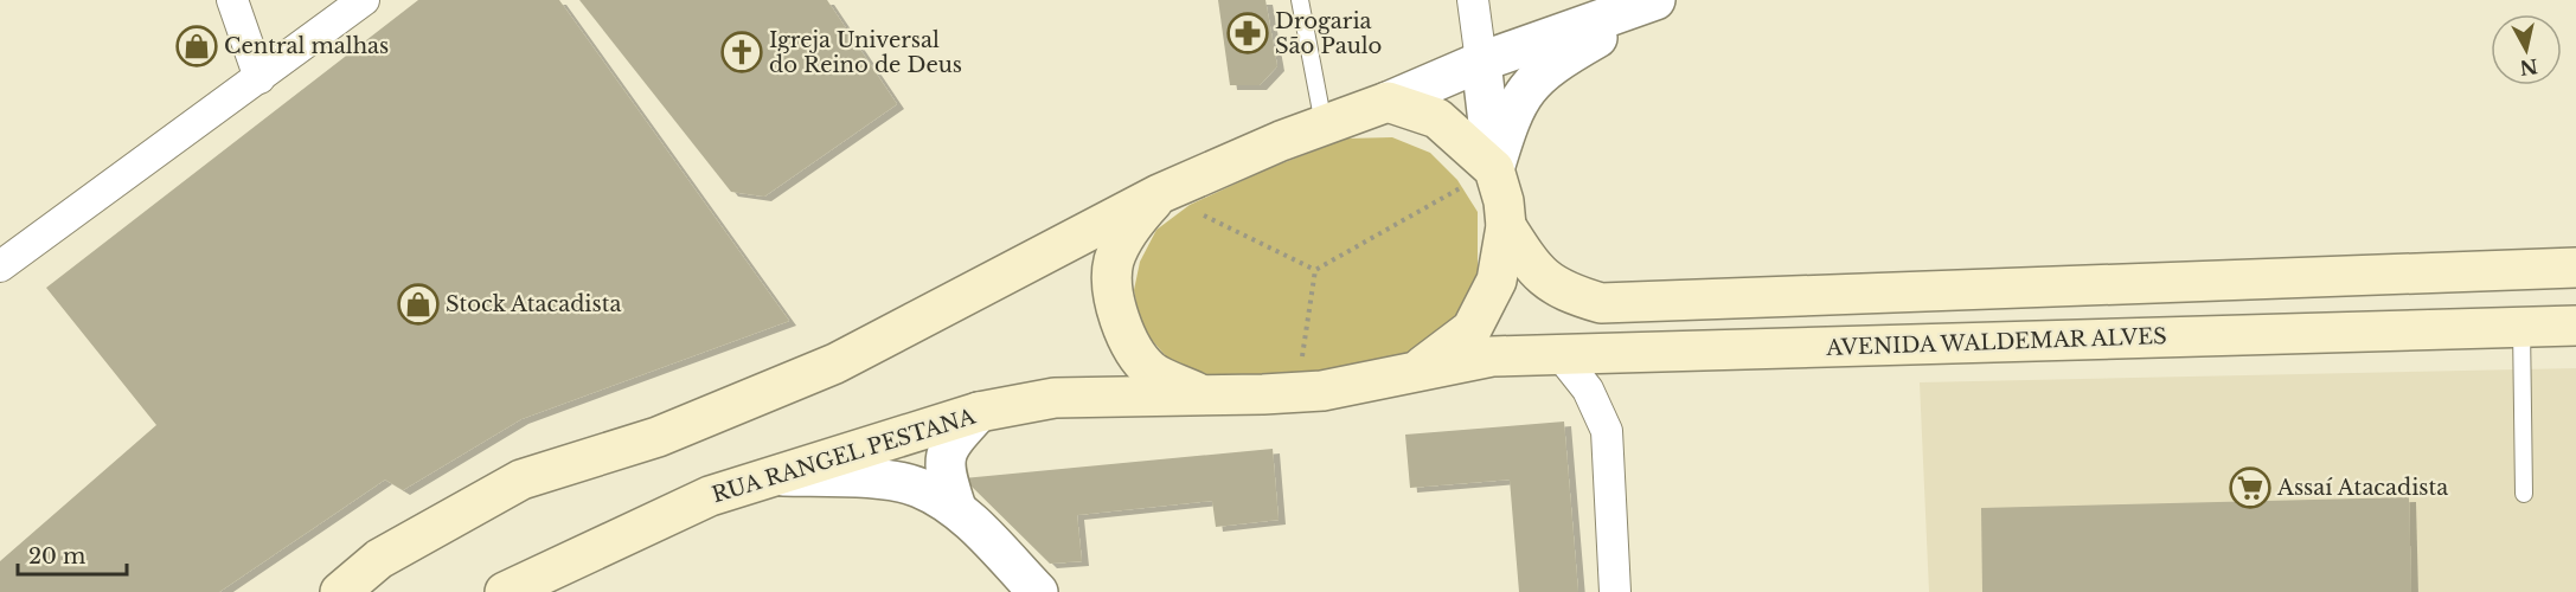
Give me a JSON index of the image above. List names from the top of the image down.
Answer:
{
  "streets": {
    "main road": ["AVENIDA WALDEMAR ALVES", "RUA RANGEL PESTANA"]
  },
  "crossings": [
    ["AVENIDA WALDEMAR ALVES", "RUA RANGEL PESTANA"]
  ],
  "places": {
    "pharmacy": ["Drogaria São Paulo"],
    "shop": ["Central malhas", "Stock Atacadista"],
    "church": ["Igreja Universal do Reino de Deus"],
    "supermarket": ["Assaí Atacadista"]
  },
  "scale_bar": "20 m",
  "north": "bottom"
}
